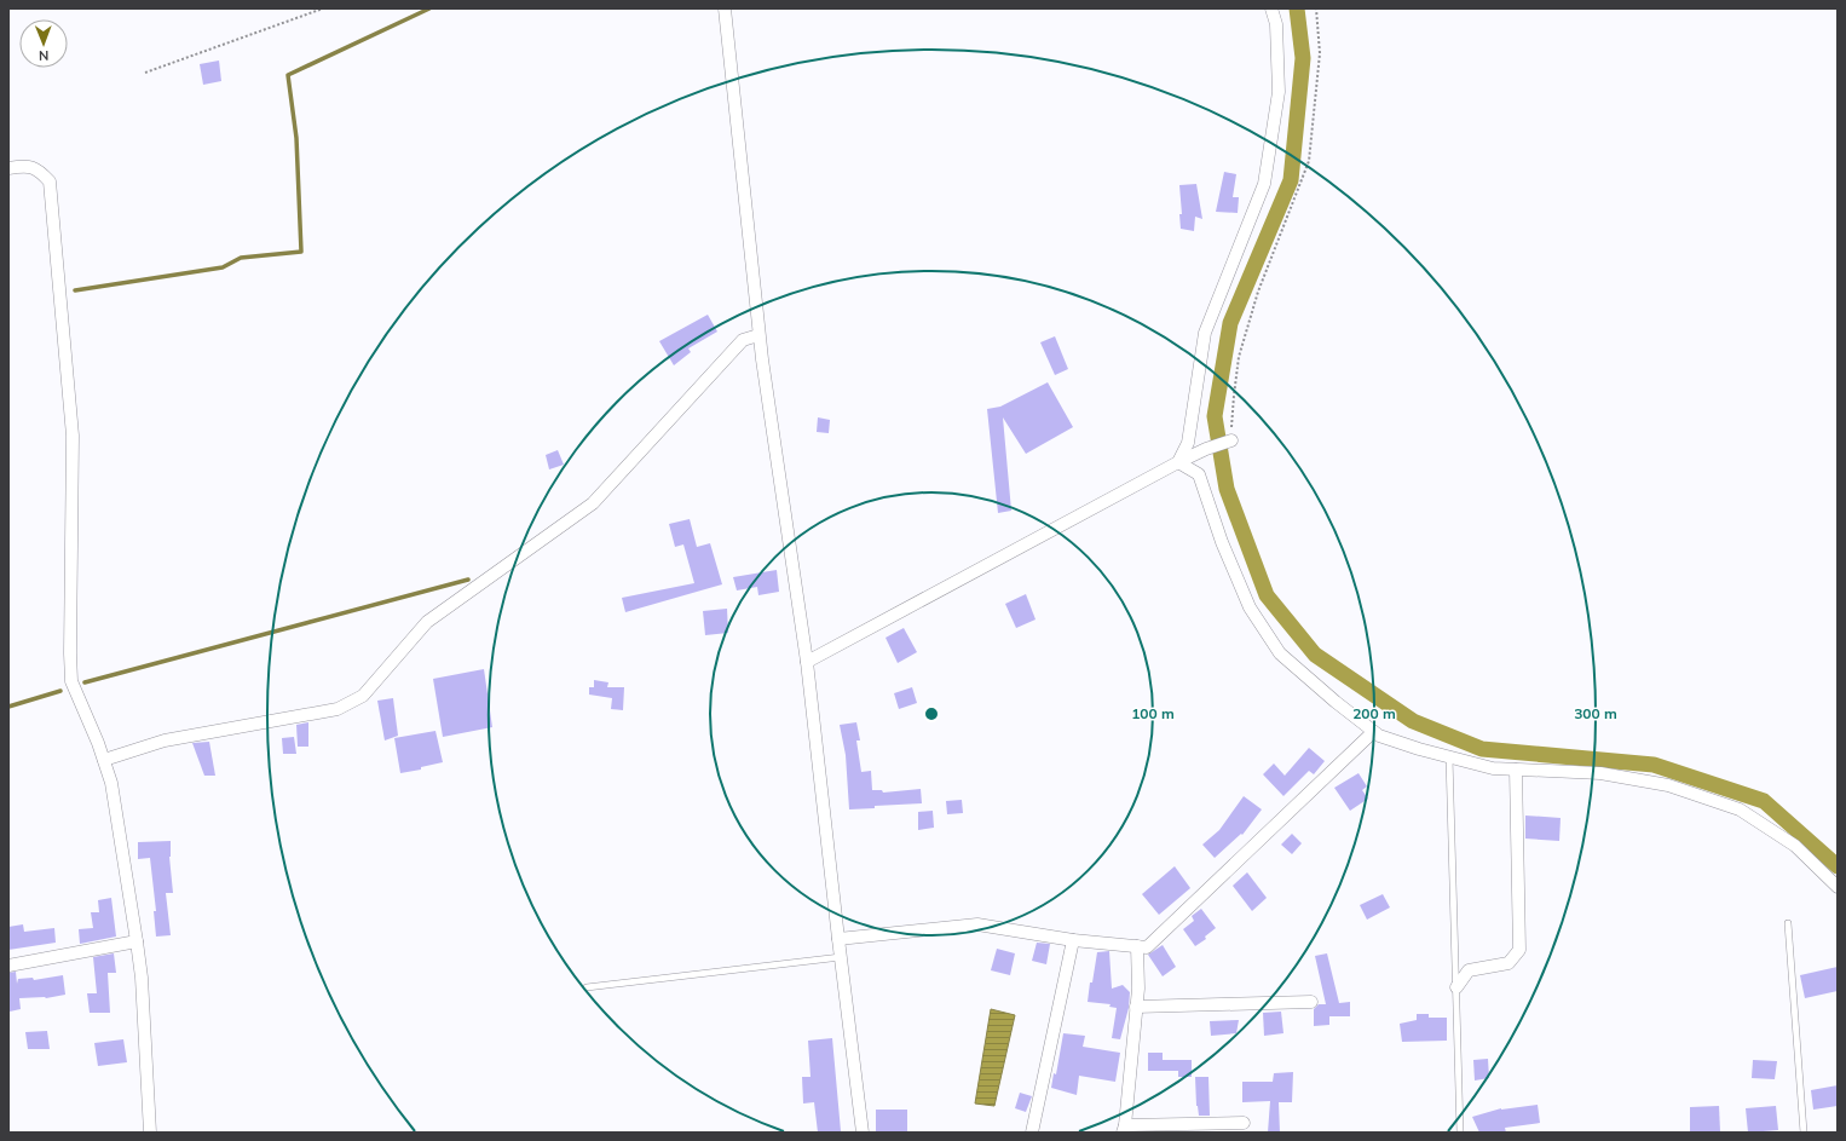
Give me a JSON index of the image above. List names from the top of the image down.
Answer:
{
  "north": "bottom",
  "rings": ["100 m", "200 m", "300 m"]
}
